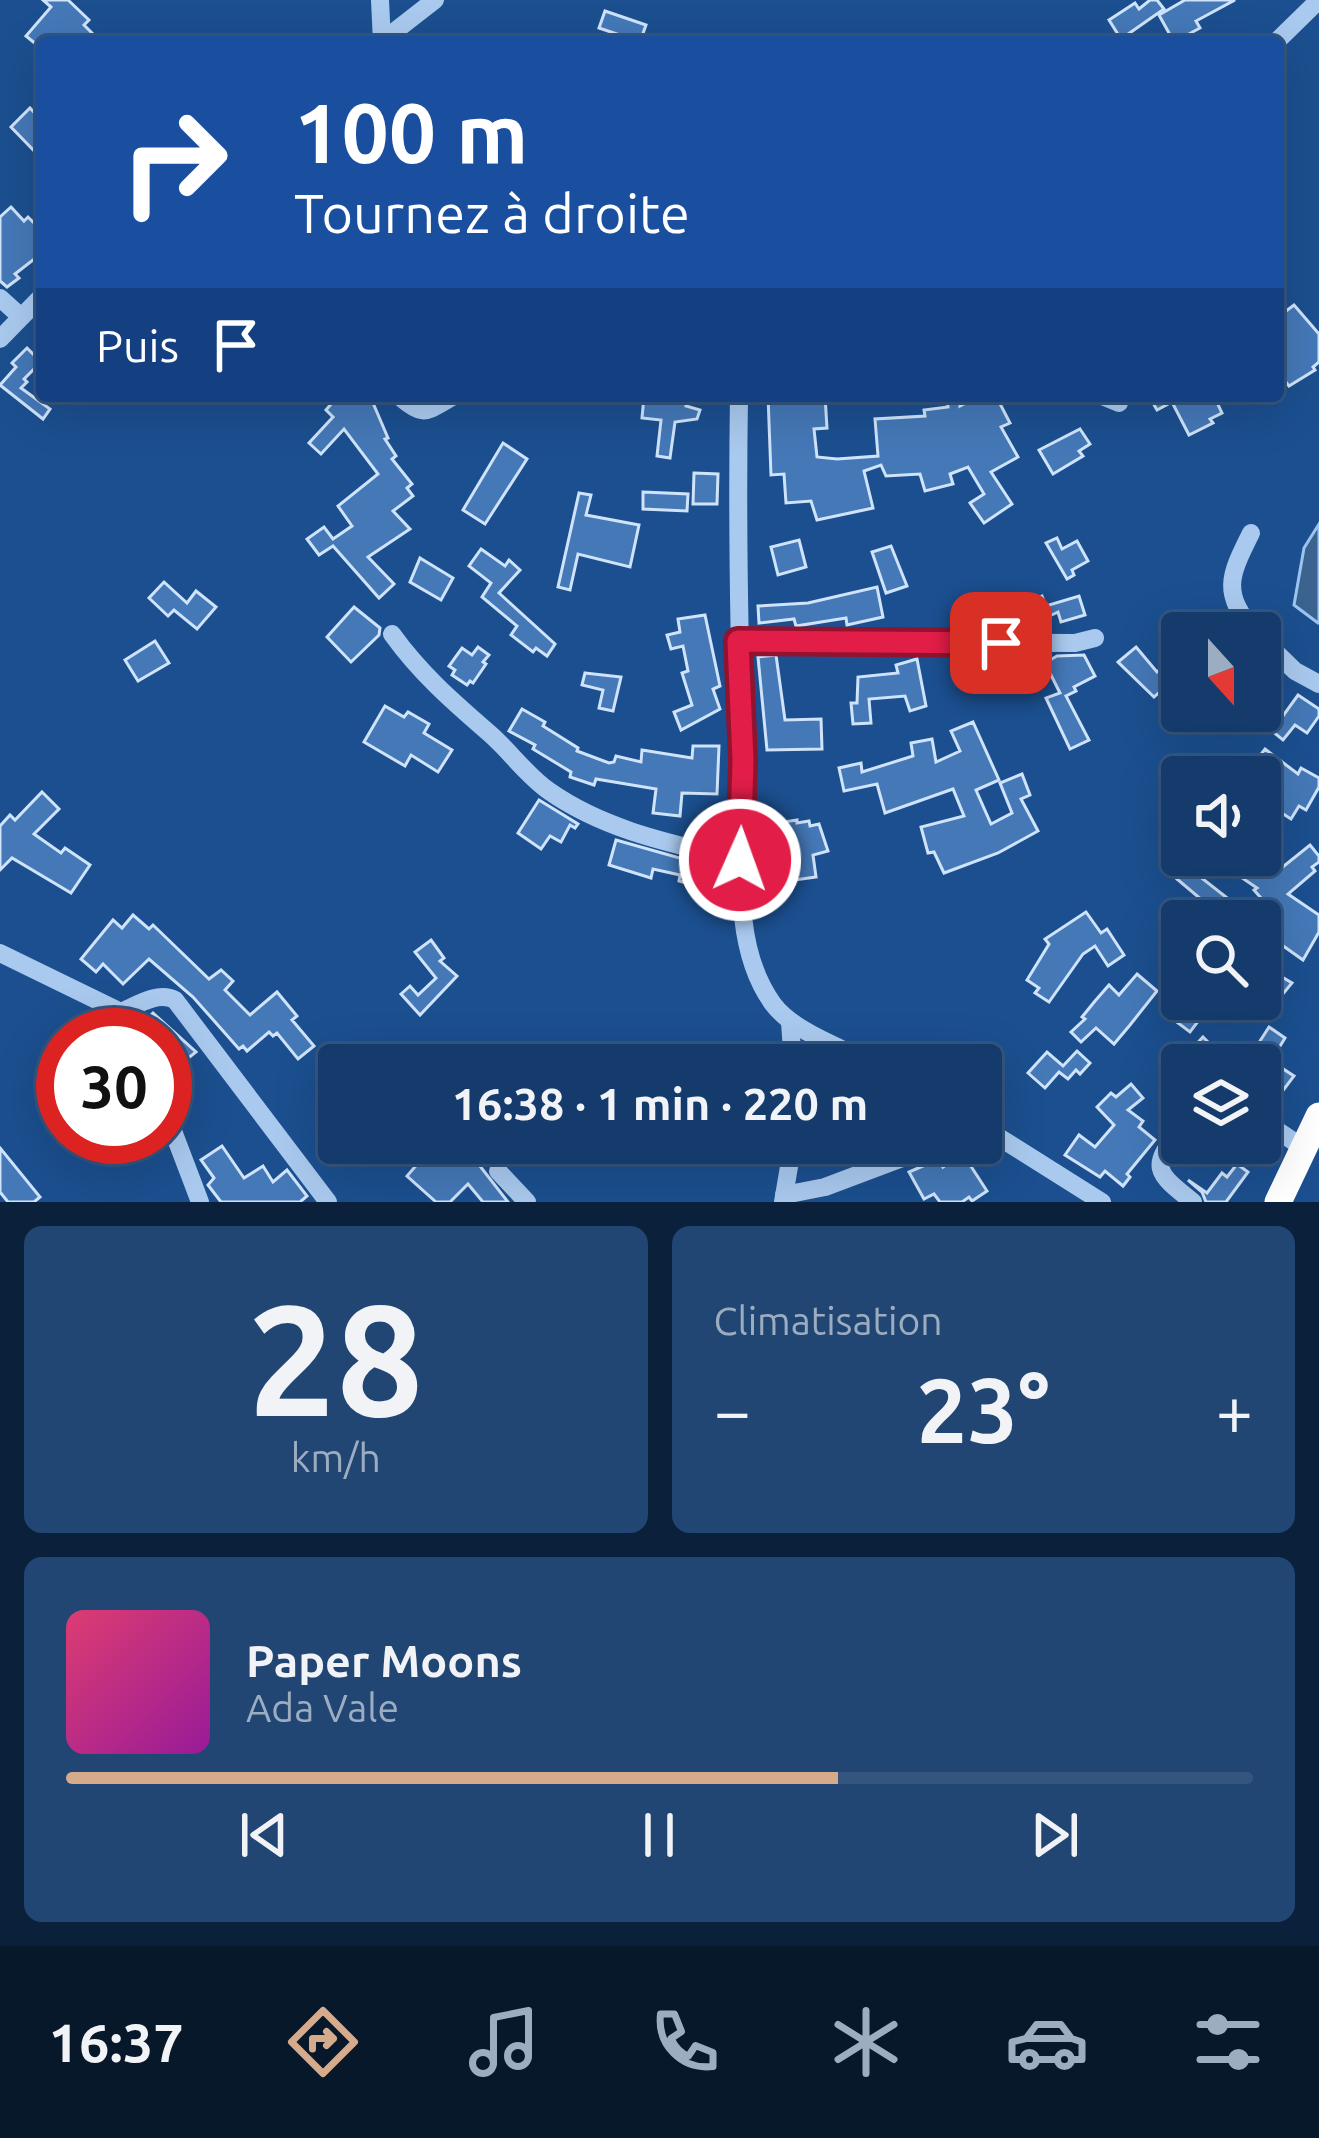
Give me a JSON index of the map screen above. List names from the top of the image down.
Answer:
{
  "north": "bottom",
  "page": {
    "turn": ["100 m", "Tournez à droite"],
    "then": "Puis",
    "limit": "30",
    "trip": "16:38 · 1 min · 220 m",
    "tile": [
      ["28", "km/h"],
      "Climatisation"
    ],
    "heat": ["−", "23°", "+"],
    "song": ["Paper Moons", "Ada Vale"],
    "tabs": "16:37"
  }
}
